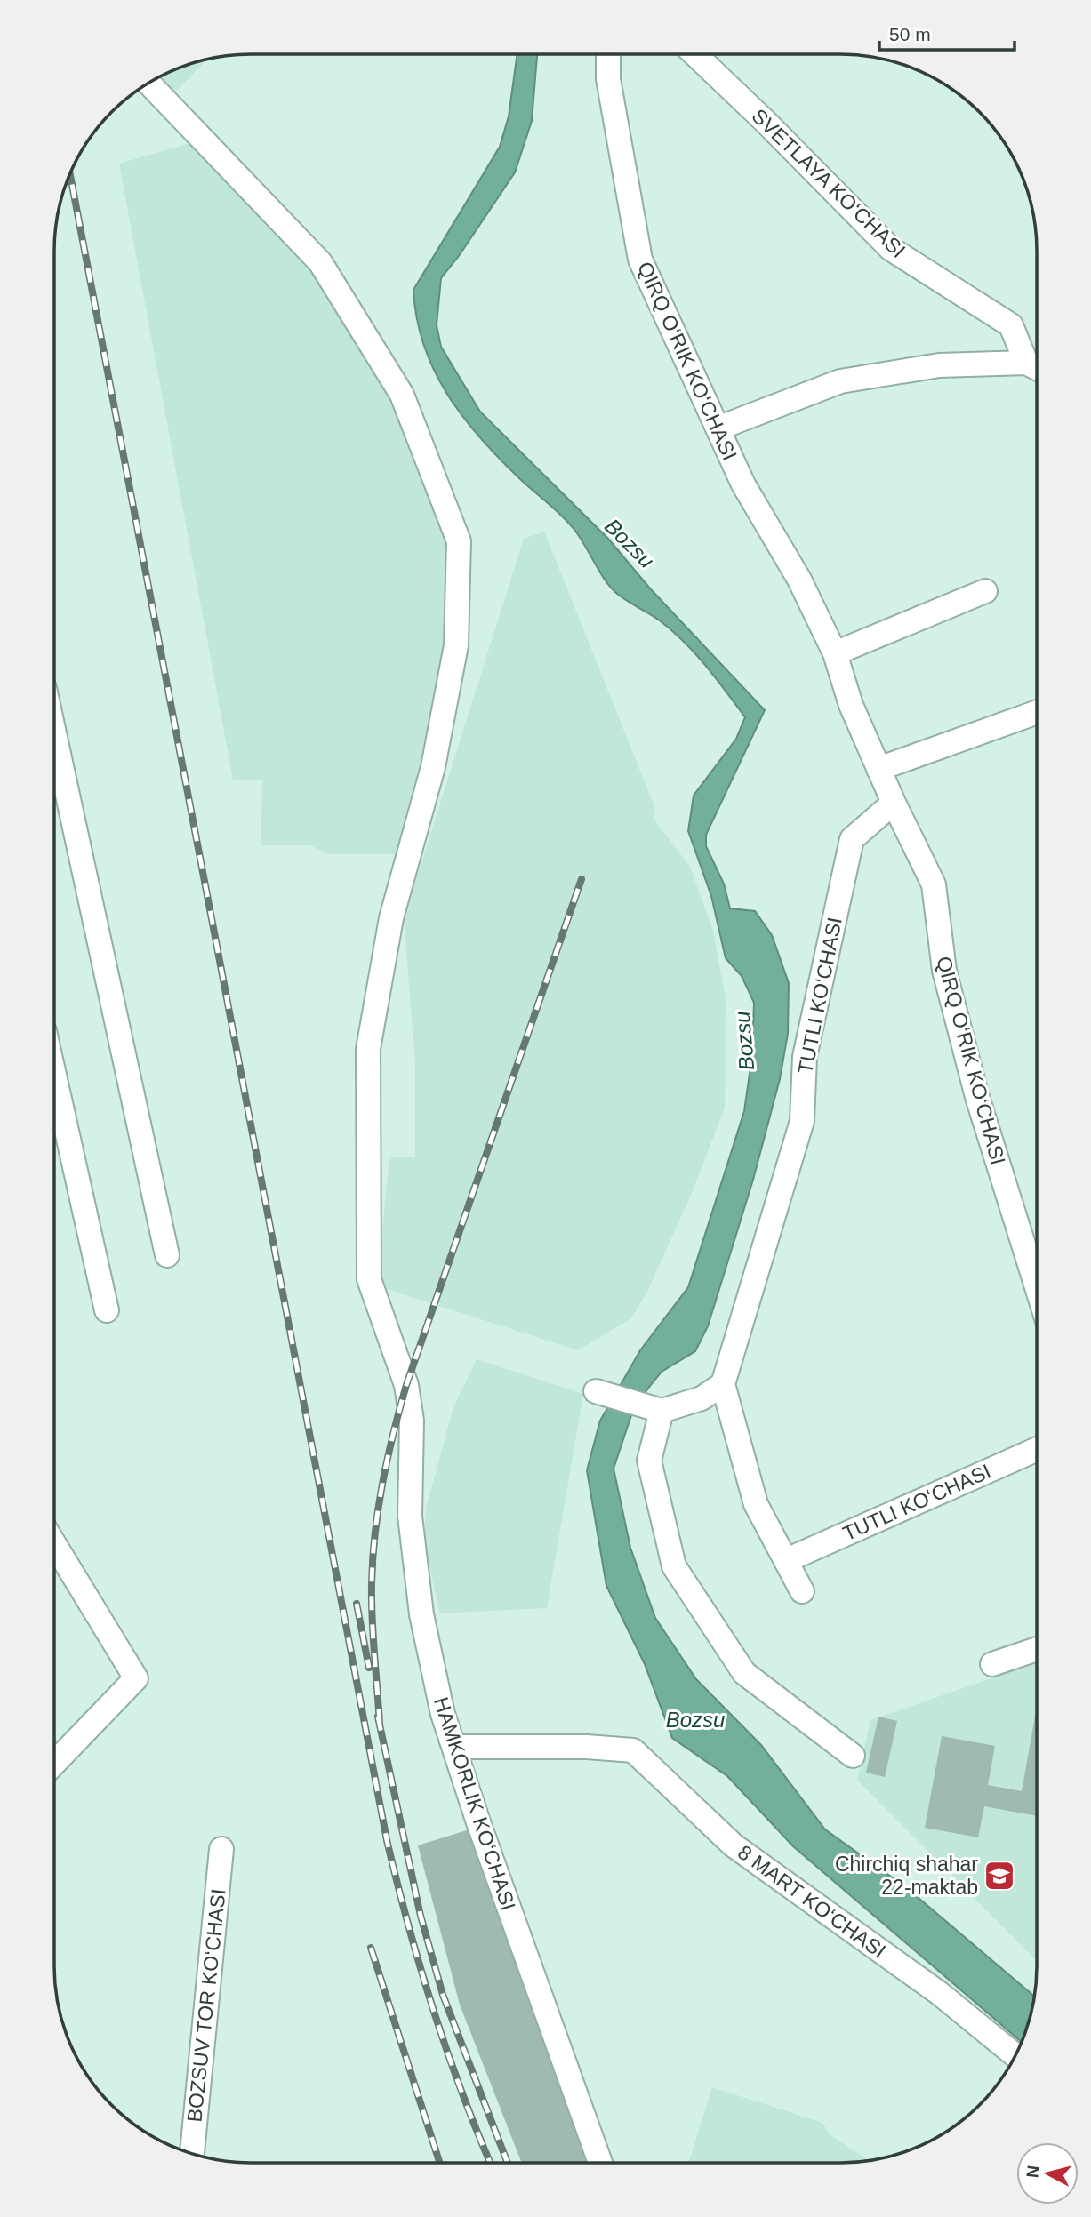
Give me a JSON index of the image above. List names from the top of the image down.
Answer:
{
  "streets": {
    "street": [
      "SVETLAYA KO‘CHASI",
      "QIRQ O‘RIK KO‘CHASI",
      "TUTLI KO‘CHASI",
      "HAMKORLIK KO‘CHASI",
      "8 MART KO‘CHASI",
      "BOZSUV TOR KO‘CHASI"
    ]
  },
  "crossings": [
    ["QIRQ O‘RIK KO‘CHASI", "TUTLI KO‘CHASI"],
    ["HAMKORLIK KO‘CHASI", "8 MART KO‘CHASI"]
  ],
  "water": ["Bozsu"],
  "places": {
    "school or university": ["Chirchiq shahar 22-maktab"]
  },
  "scale_bar": "50 m",
  "north": "left"
}
